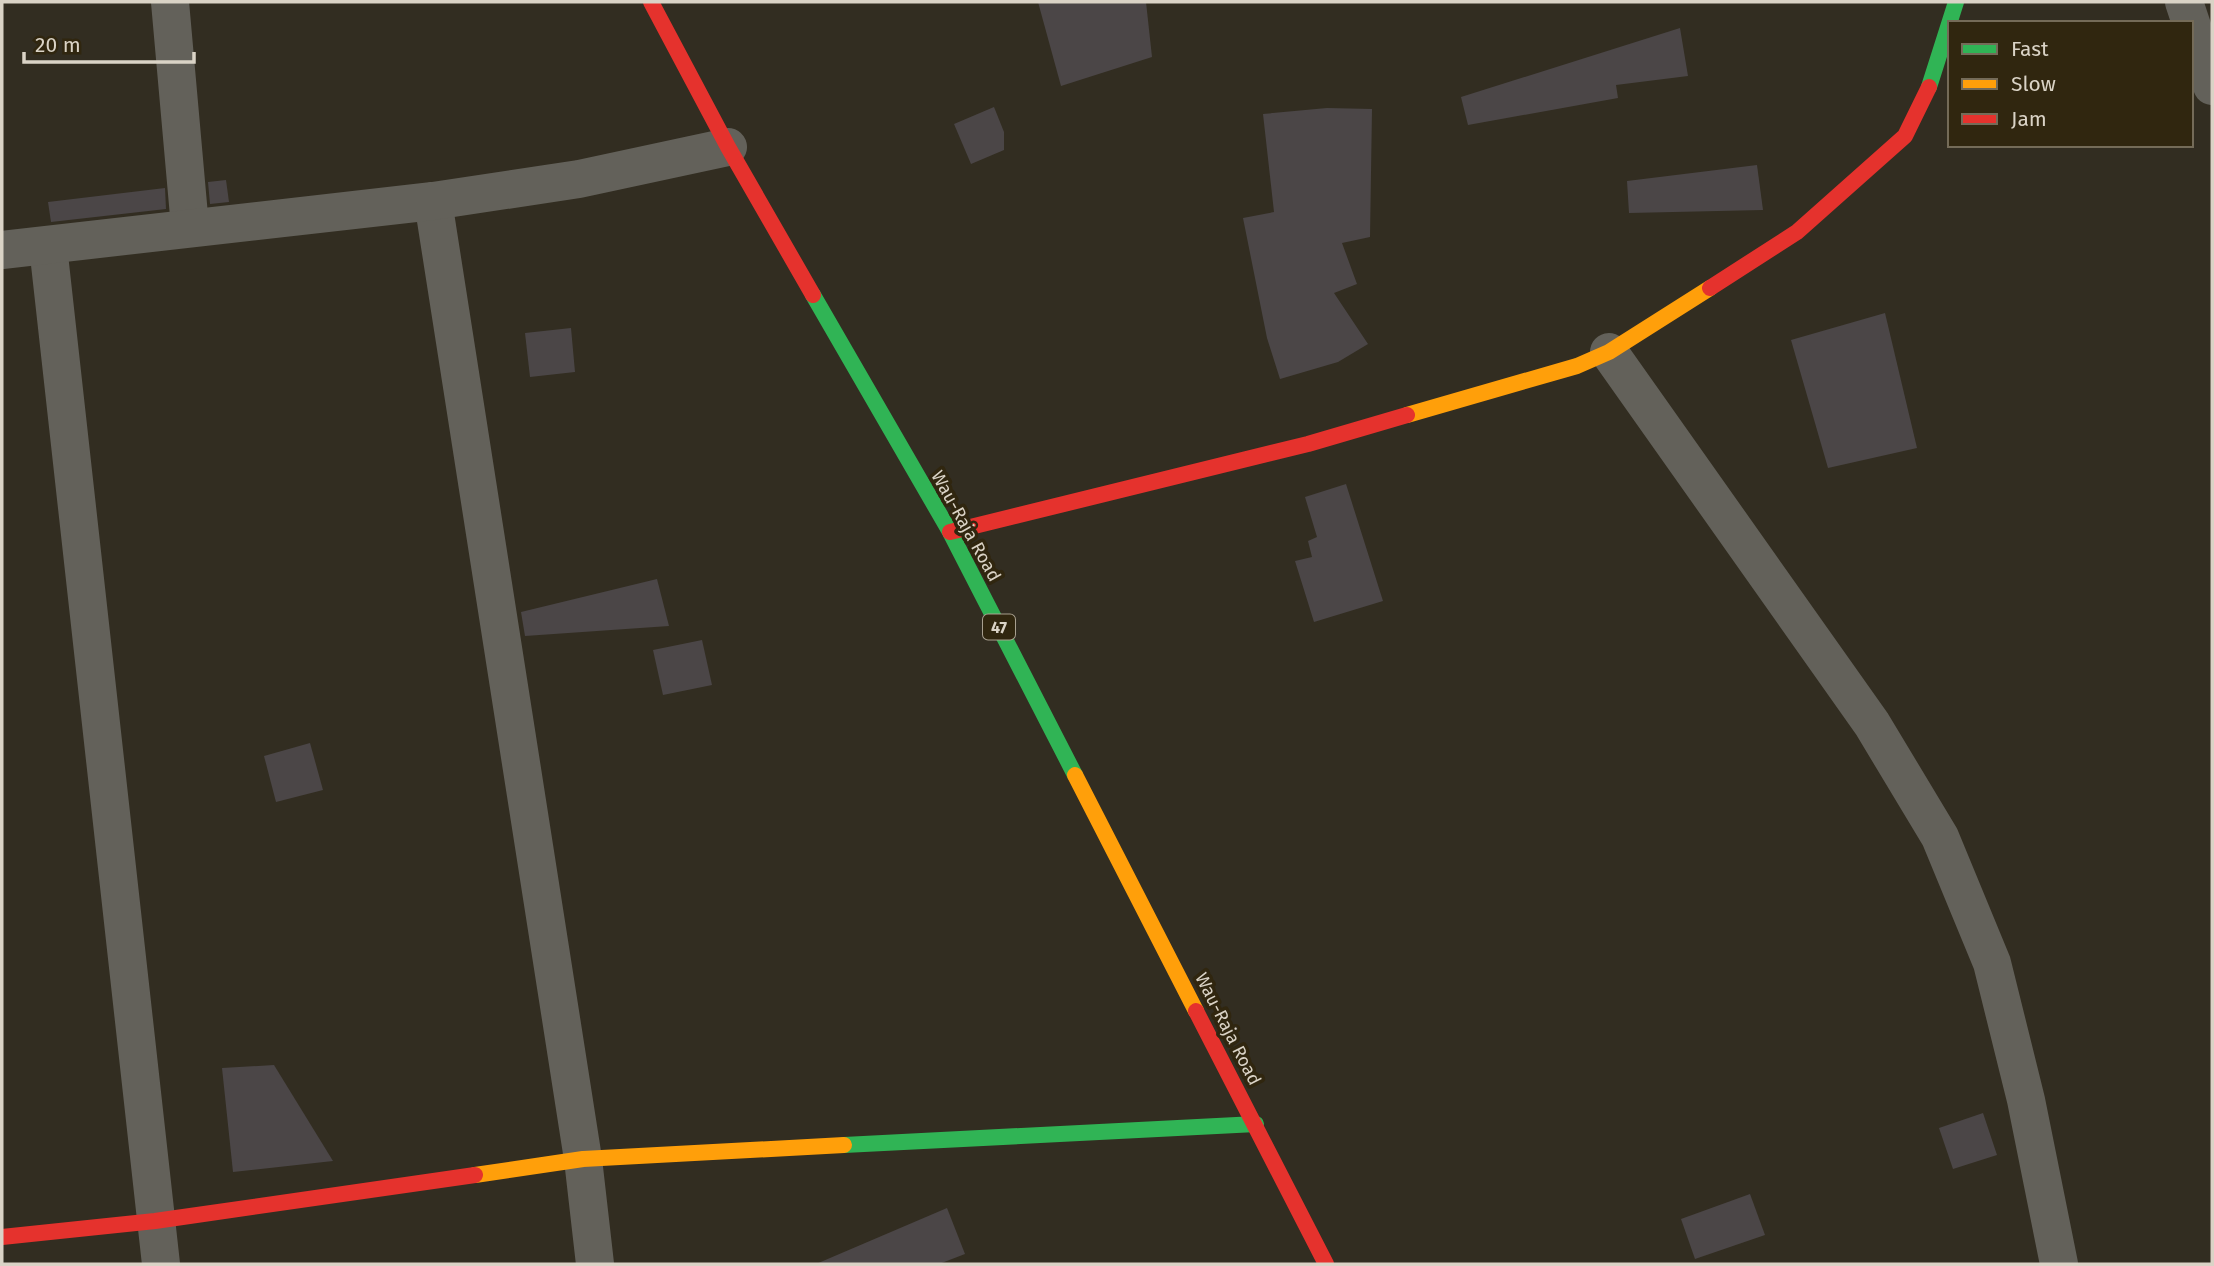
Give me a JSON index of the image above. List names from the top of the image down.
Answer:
{
  "streets": {
    "street": ["Wau-Raja Road", "47"]
  },
  "legend": ["Fast", "Slow", "Jam"],
  "scale_bar": "20 m"
}
